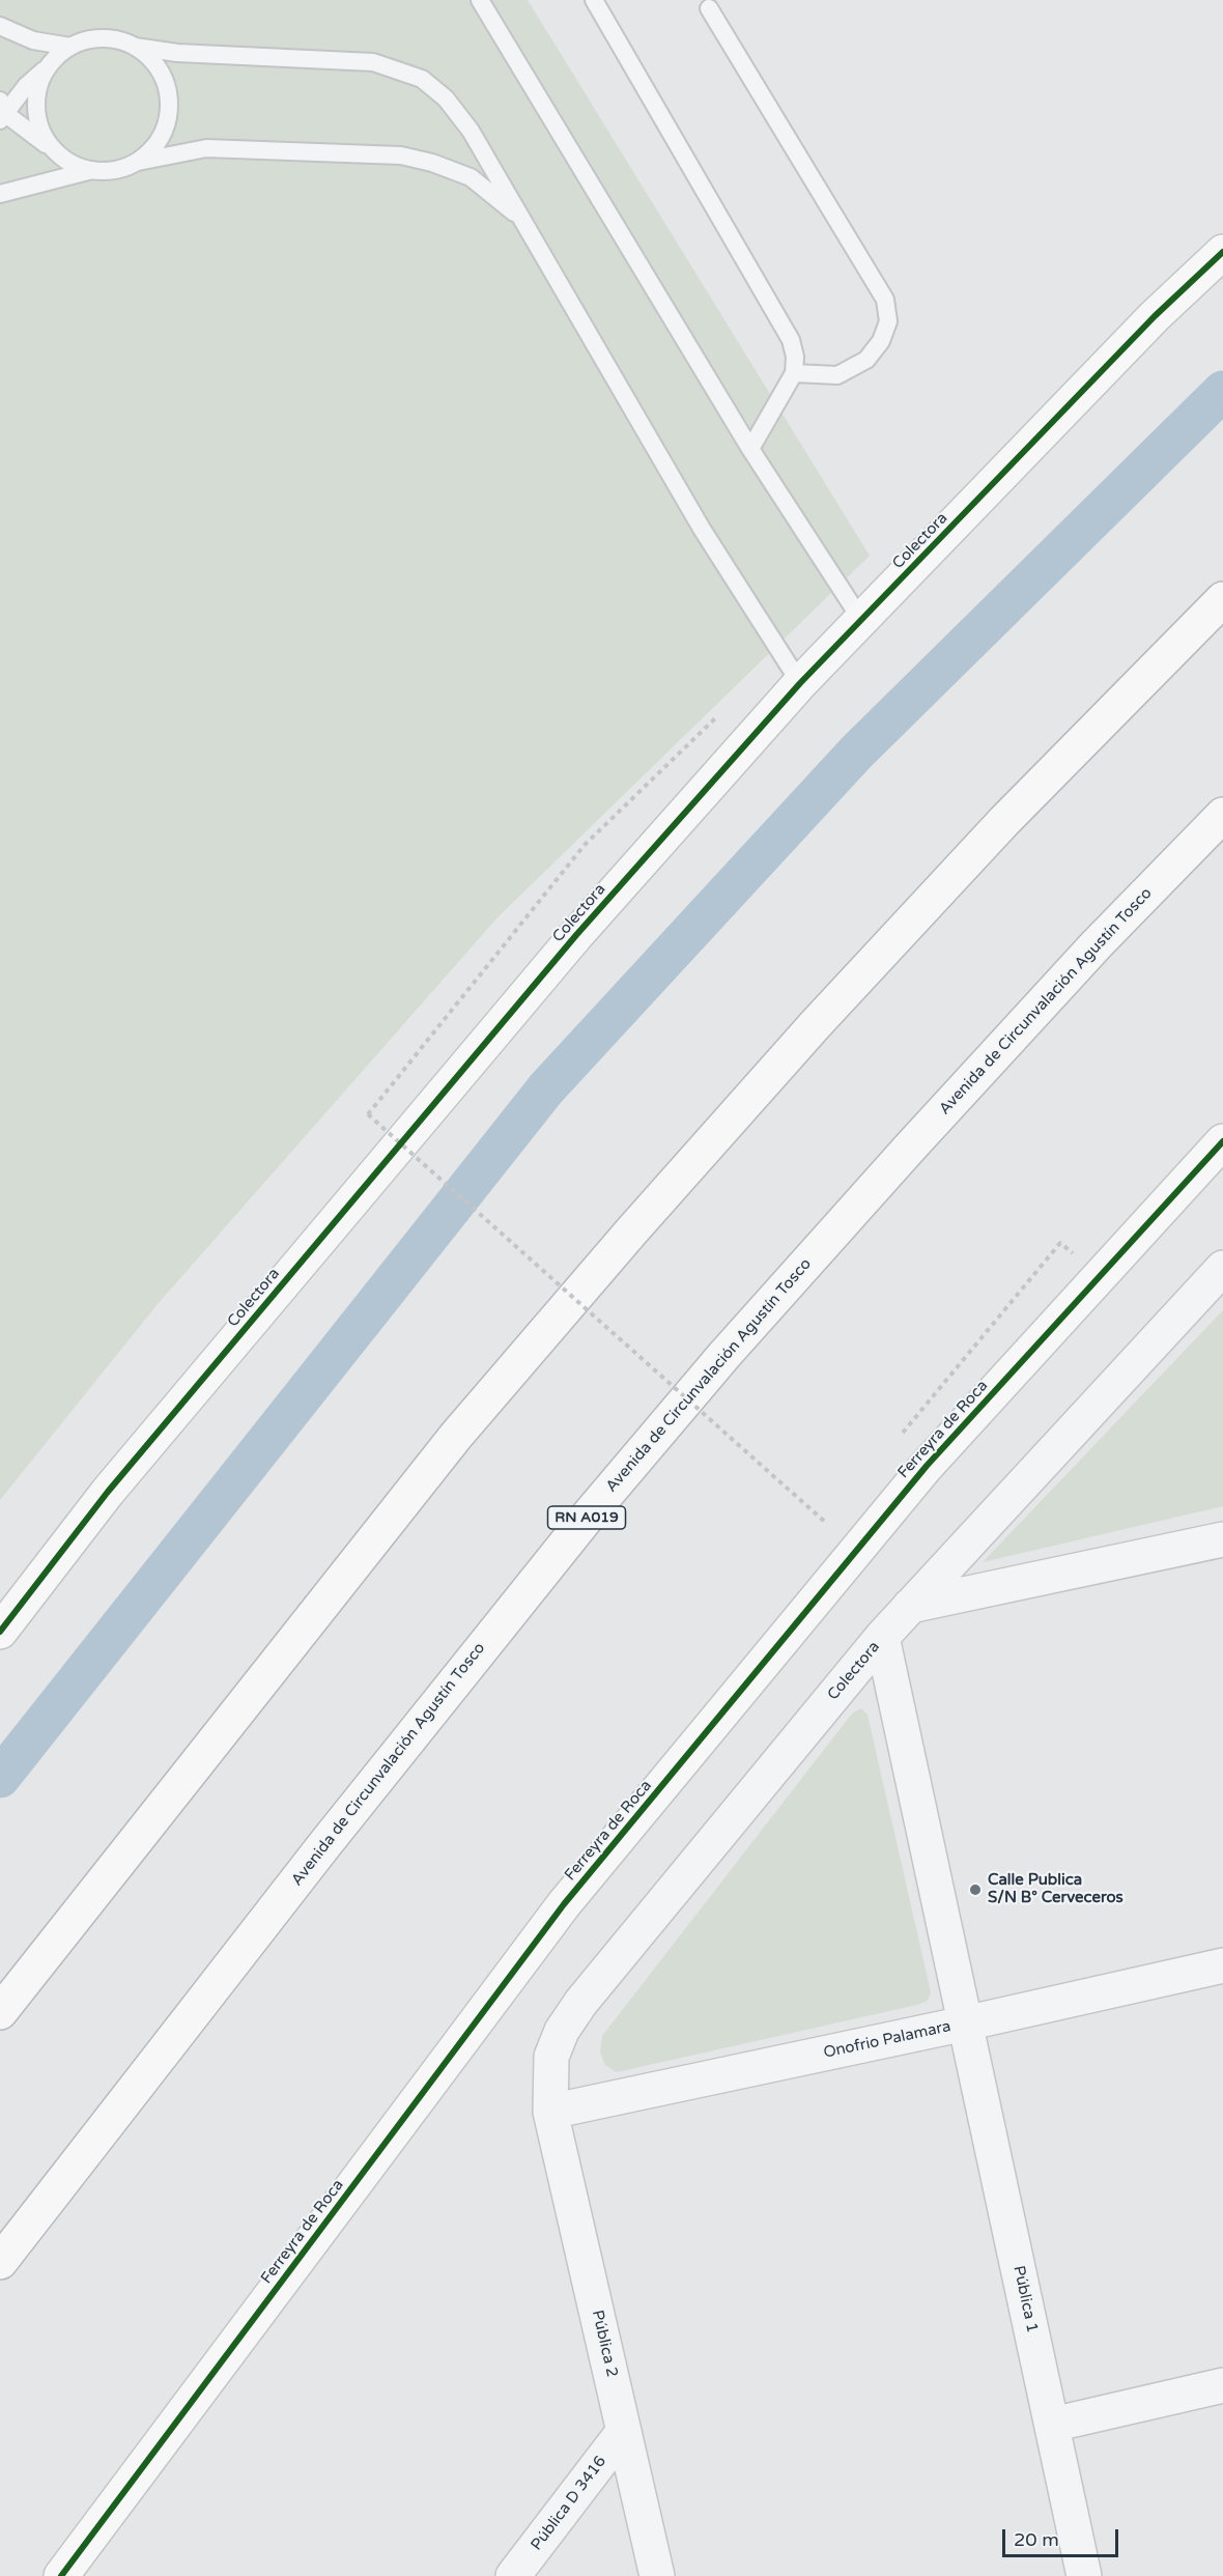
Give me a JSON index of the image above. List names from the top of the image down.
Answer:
{
  "streets": {
    "main road": [
      "Colectora",
      "Avenida de Circunvalación Agustín Tosco",
      "Ferreyra de Roca",
      "RN A019"
    ],
    "street": [
      "Onofrio Palamara",
      "Pública 1",
      "Pública 2",
      "Pública D 3416"
    ]
  },
  "crossings": [
    ["Colectora", "Onofrio Palamara"],
    ["Colectora", "Pública 1"],
    ["Colectora", "Pública 2"],
    ["Onofrio Palamara", "Pública 1"],
    ["Onofrio Palamara", "Pública 2"],
    ["Pública 2", "Pública D 3416"]
  ],
  "places": ["Calle Publica S/N B° Cerveceros"],
  "scale_bar": "20 m"
}
